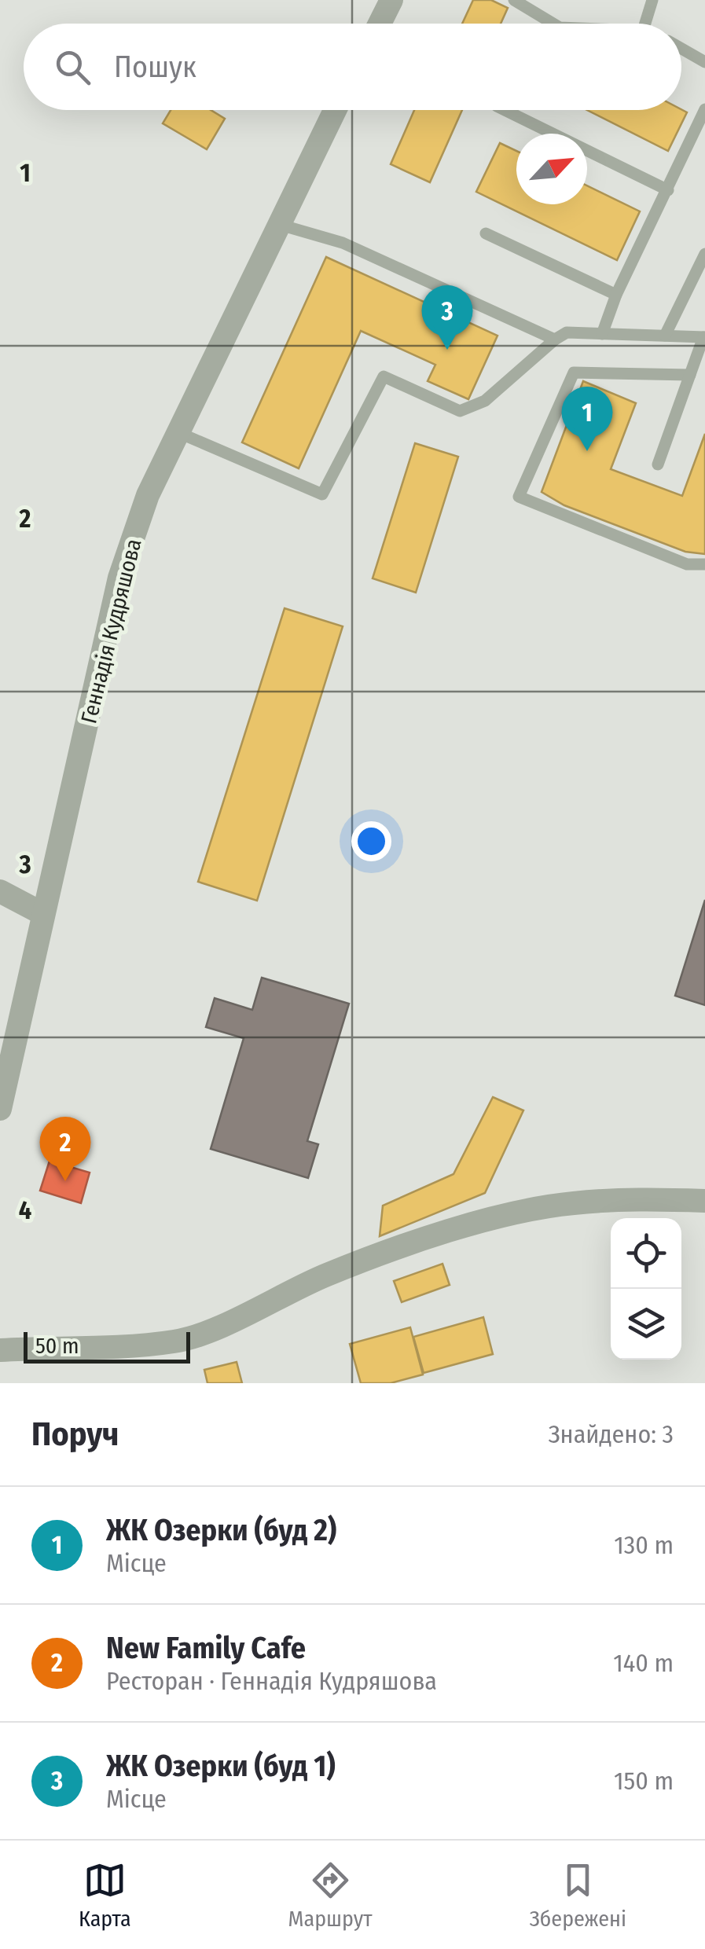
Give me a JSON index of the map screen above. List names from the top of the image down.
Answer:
{
  "streets": {
    "street": ["Геннадія Кудряшова"]
  },
  "scale_bar": "50 m",
  "north": "top right",
  "page": {
    "search": "Пошук",
    "pins": ["3", "1", "2"],
    "scale": "50 m",
    "heading": ["Поруч", "Знайдено: 3"],
    "list": [
      {
        "mark": "1",
        "name": "ЖК Озерки (буд 2)",
        "note": "Місце",
        "value": "130 m"
      },
      {
        "mark": "2",
        "name": "New Family Cafe",
        "note": "Ресторан · Геннадія Кудряшова",
        "value": "140 m"
      },
      {
        "mark": "3",
        "name": "ЖК Озерки (буд 1)",
        "note": "Місце",
        "value": "150 m"
      }
    ],
    "nav": ["Карта", "Маршрут", "Збережені"]
  },
  "grid": {
    "rows": [
      "1",
      "2",
      "3",
      "4"
    ]
  }
}
